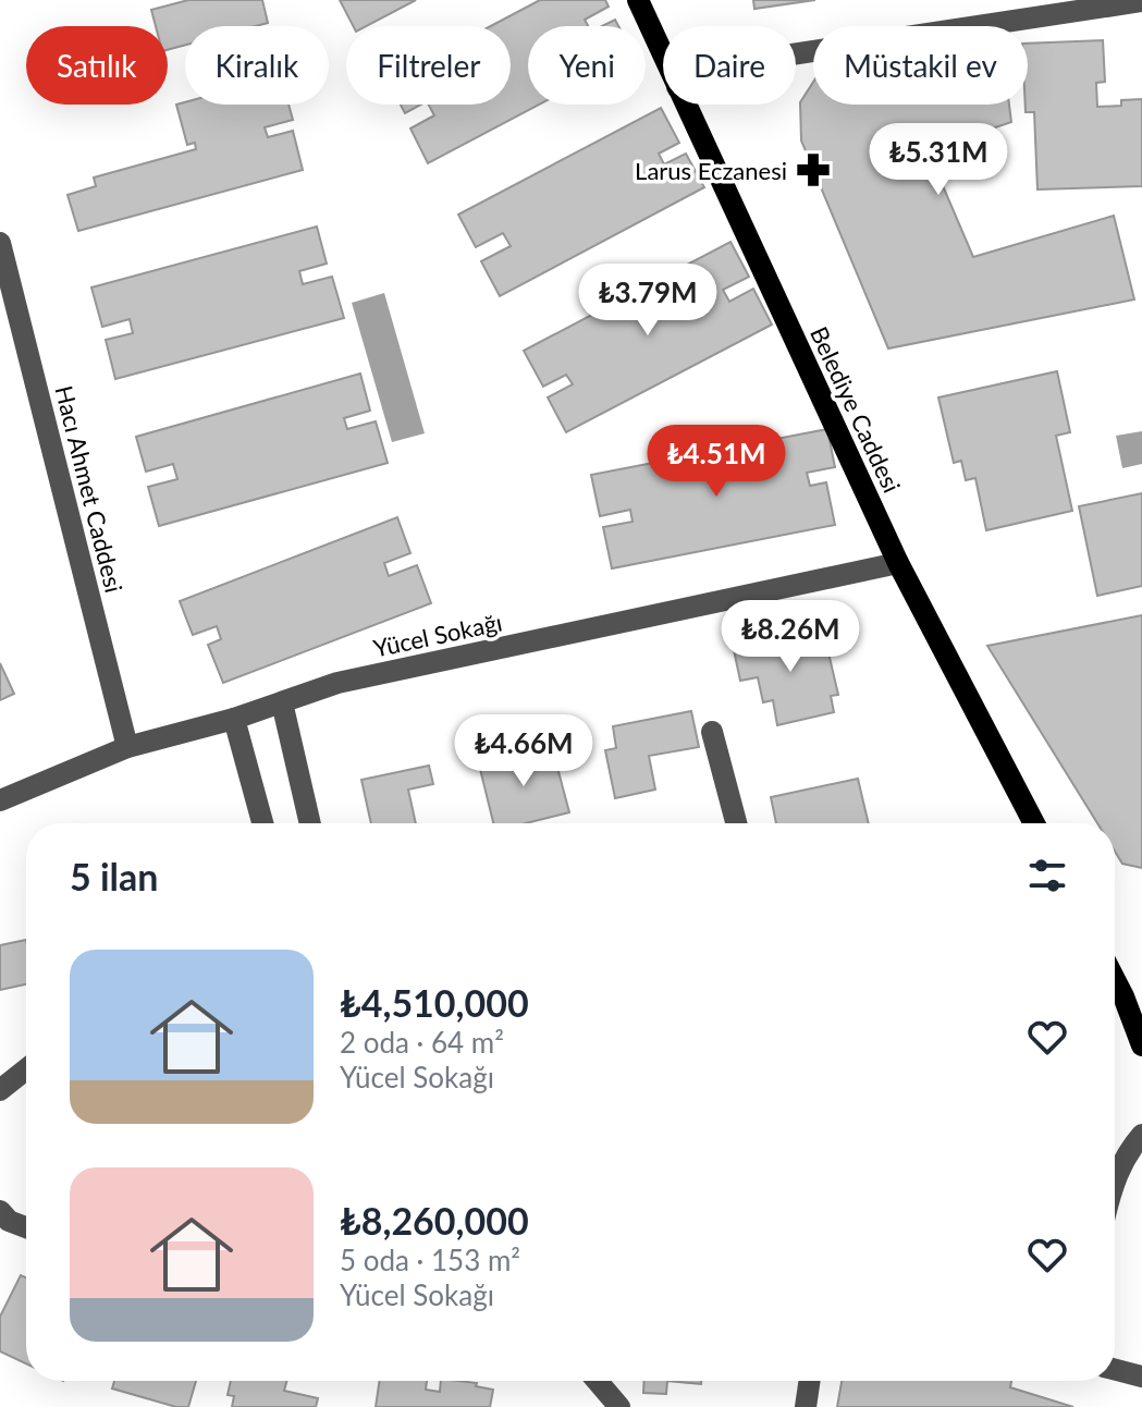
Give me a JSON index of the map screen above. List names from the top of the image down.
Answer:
{
  "streets": {
    "main road": ["Belediye Caddesi"],
    "street": ["Hacı Ahmet Caddesi", "Yücel Sokağı"]
  },
  "crossings": [
    ["Belediye Caddesi", "Yücel Sokağı"],
    ["Hacı Ahmet Caddesi", "Yücel Sokağı"]
  ],
  "places": {
    "pharmacy": ["Larus Eczanesi"]
  },
  "page": {
    "chip": [
      "Satılık",
      "Kiralık",
      "Filtreler",
      "Yeni",
      "Daire",
      "Müstakil ev"
    ],
    "price": [
      "₺5.31M",
      "₺3.79M",
      "₺4.51M",
      "₺8.26M",
      "₺4.66M"
    ],
    "heading": "5 ilan",
    "list": [
      {
        "name": "₺4,510,000",
        "note": "2 oda · 64 m² · Yücel Sokağı"
      },
      {
        "name": "₺8,260,000",
        "note": "5 oda · 153 m² · Yücel Sokağı"
      }
    ]
  }
}
